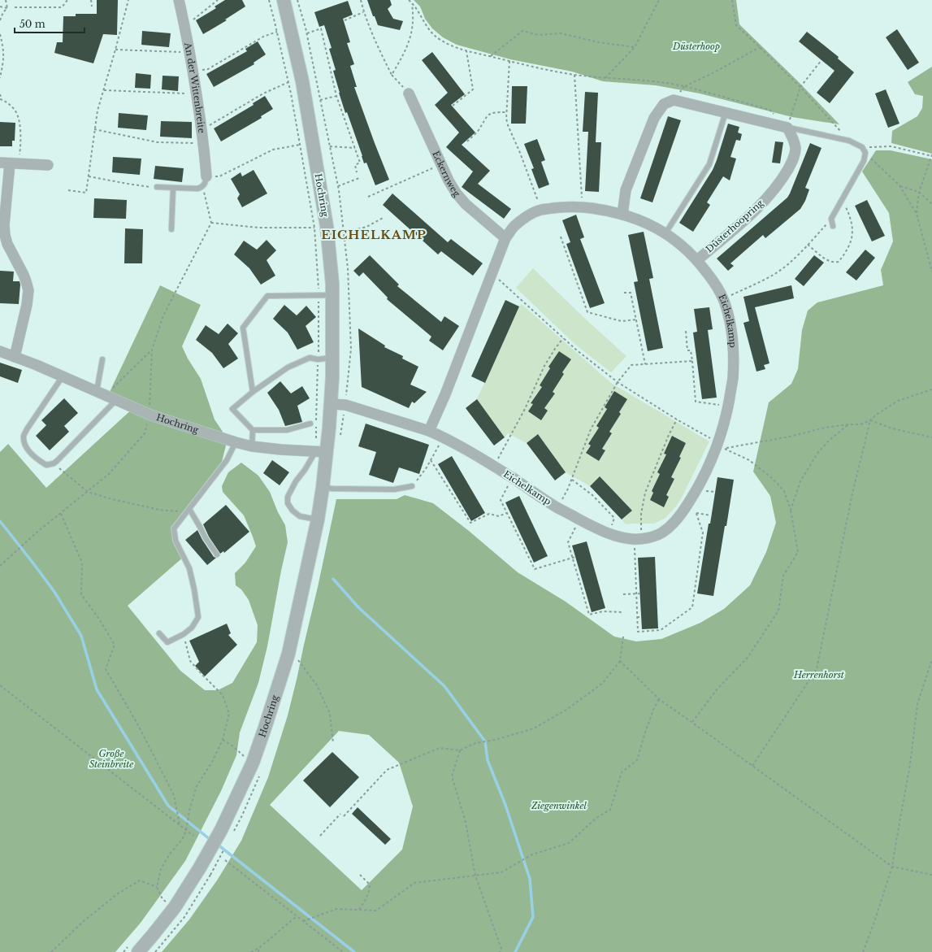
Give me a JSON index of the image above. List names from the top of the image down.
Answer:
{
  "streets": {
    "street": [
      "An der Wittenbreite",
      "Eckernweg",
      "Hochring",
      "Düsterhoopring",
      "Eichelkamp"
    ]
  },
  "crossings": [
    ["Eckernweg", "Eichelkamp"],
    ["Hochring", "Eichelkamp"],
    ["Düsterhoopring", "Eichelkamp"]
  ],
  "districts": ["EICHELKAMP"],
  "parks": [
    "Düsterhoop",
    "Herrenhorst",
    "Große Steinbreite",
    "Ziegenwinkel"
  ],
  "scale_bar": "50 m"
}
